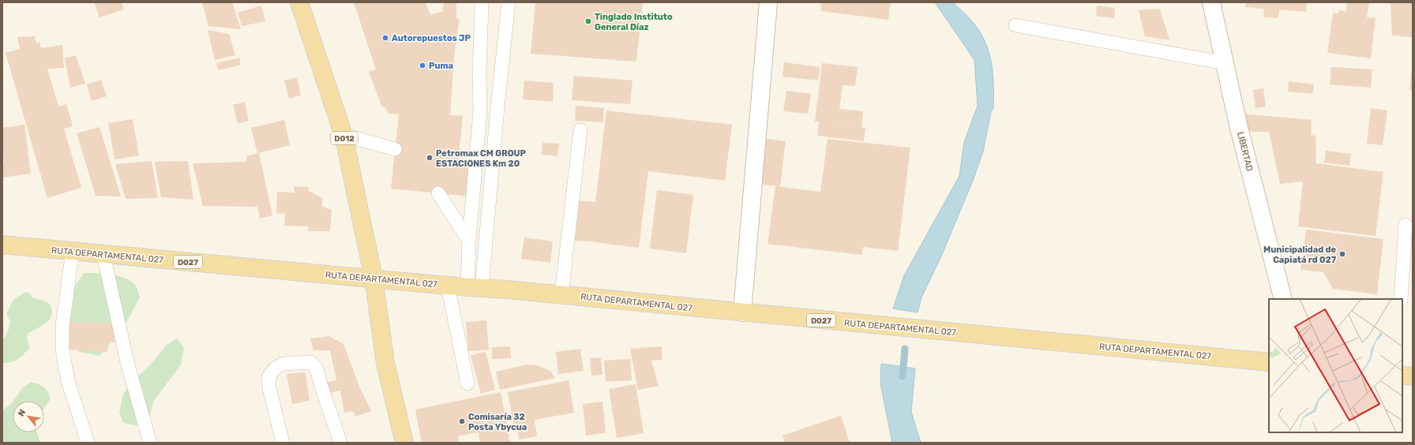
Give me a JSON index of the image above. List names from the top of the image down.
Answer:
{
  "streets": {
    "main road": ["D012", "RUTA DEPARTAMENTAL 027", "D027"],
    "street": ["LIBERTAD"]
  },
  "crossings": [
    ["D012", "RUTA DEPARTAMENTAL 027"]
  ],
  "places": [
    "Tinglado Instituto General Díaz",
    "Autorepuestos JP",
    "Puma",
    "Petromax CM GROUP ESTACIONES Km 20",
    "Municipalidad de Capiatá rd 027",
    "Comisaría 32 Posta Ybycua"
  ],
  "north": "top left"
}
